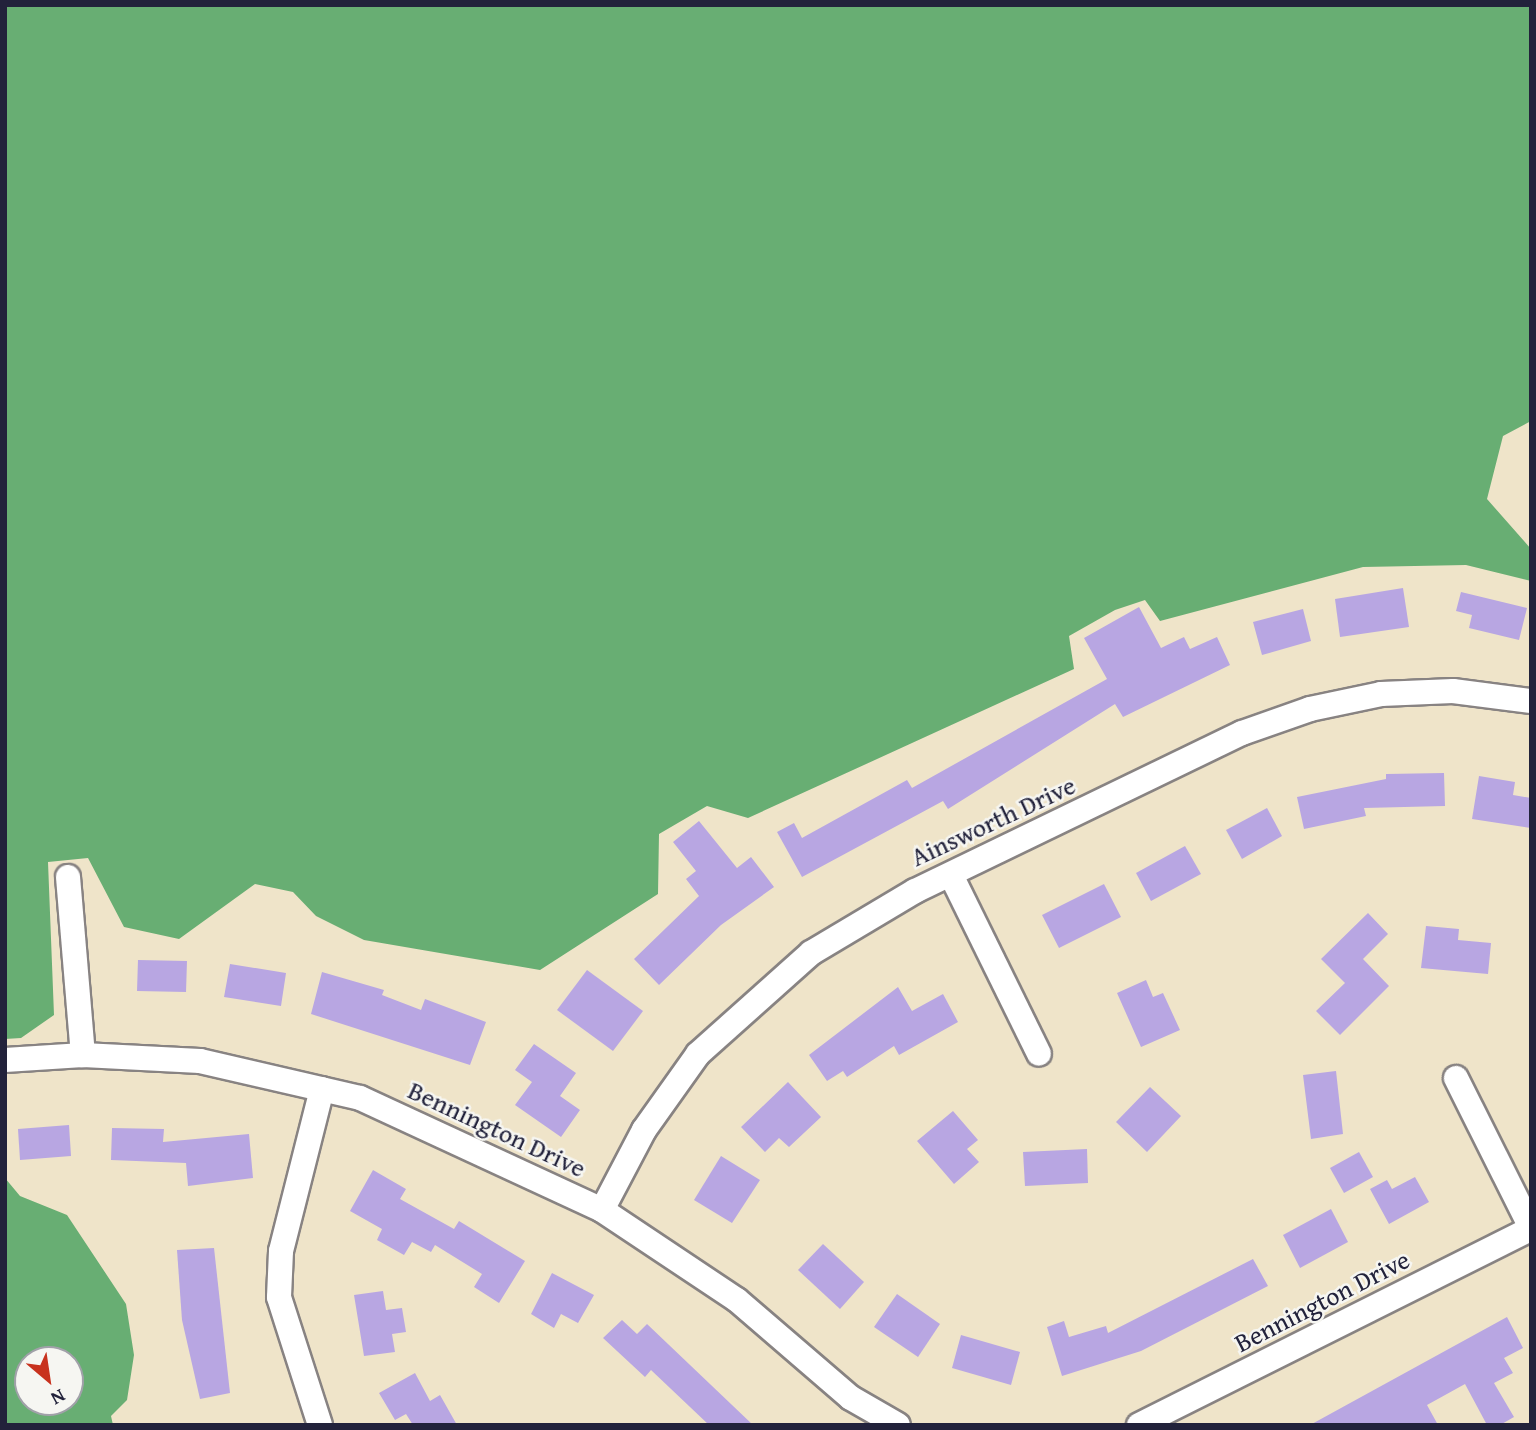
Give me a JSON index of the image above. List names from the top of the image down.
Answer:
{
  "streets": {
    "street": ["Ainsworth Drive", "Bennington Drive"]
  },
  "crossings": [
    ["Ainsworth Drive", "Bennington Drive"]
  ],
  "north": "bottom right"
}
